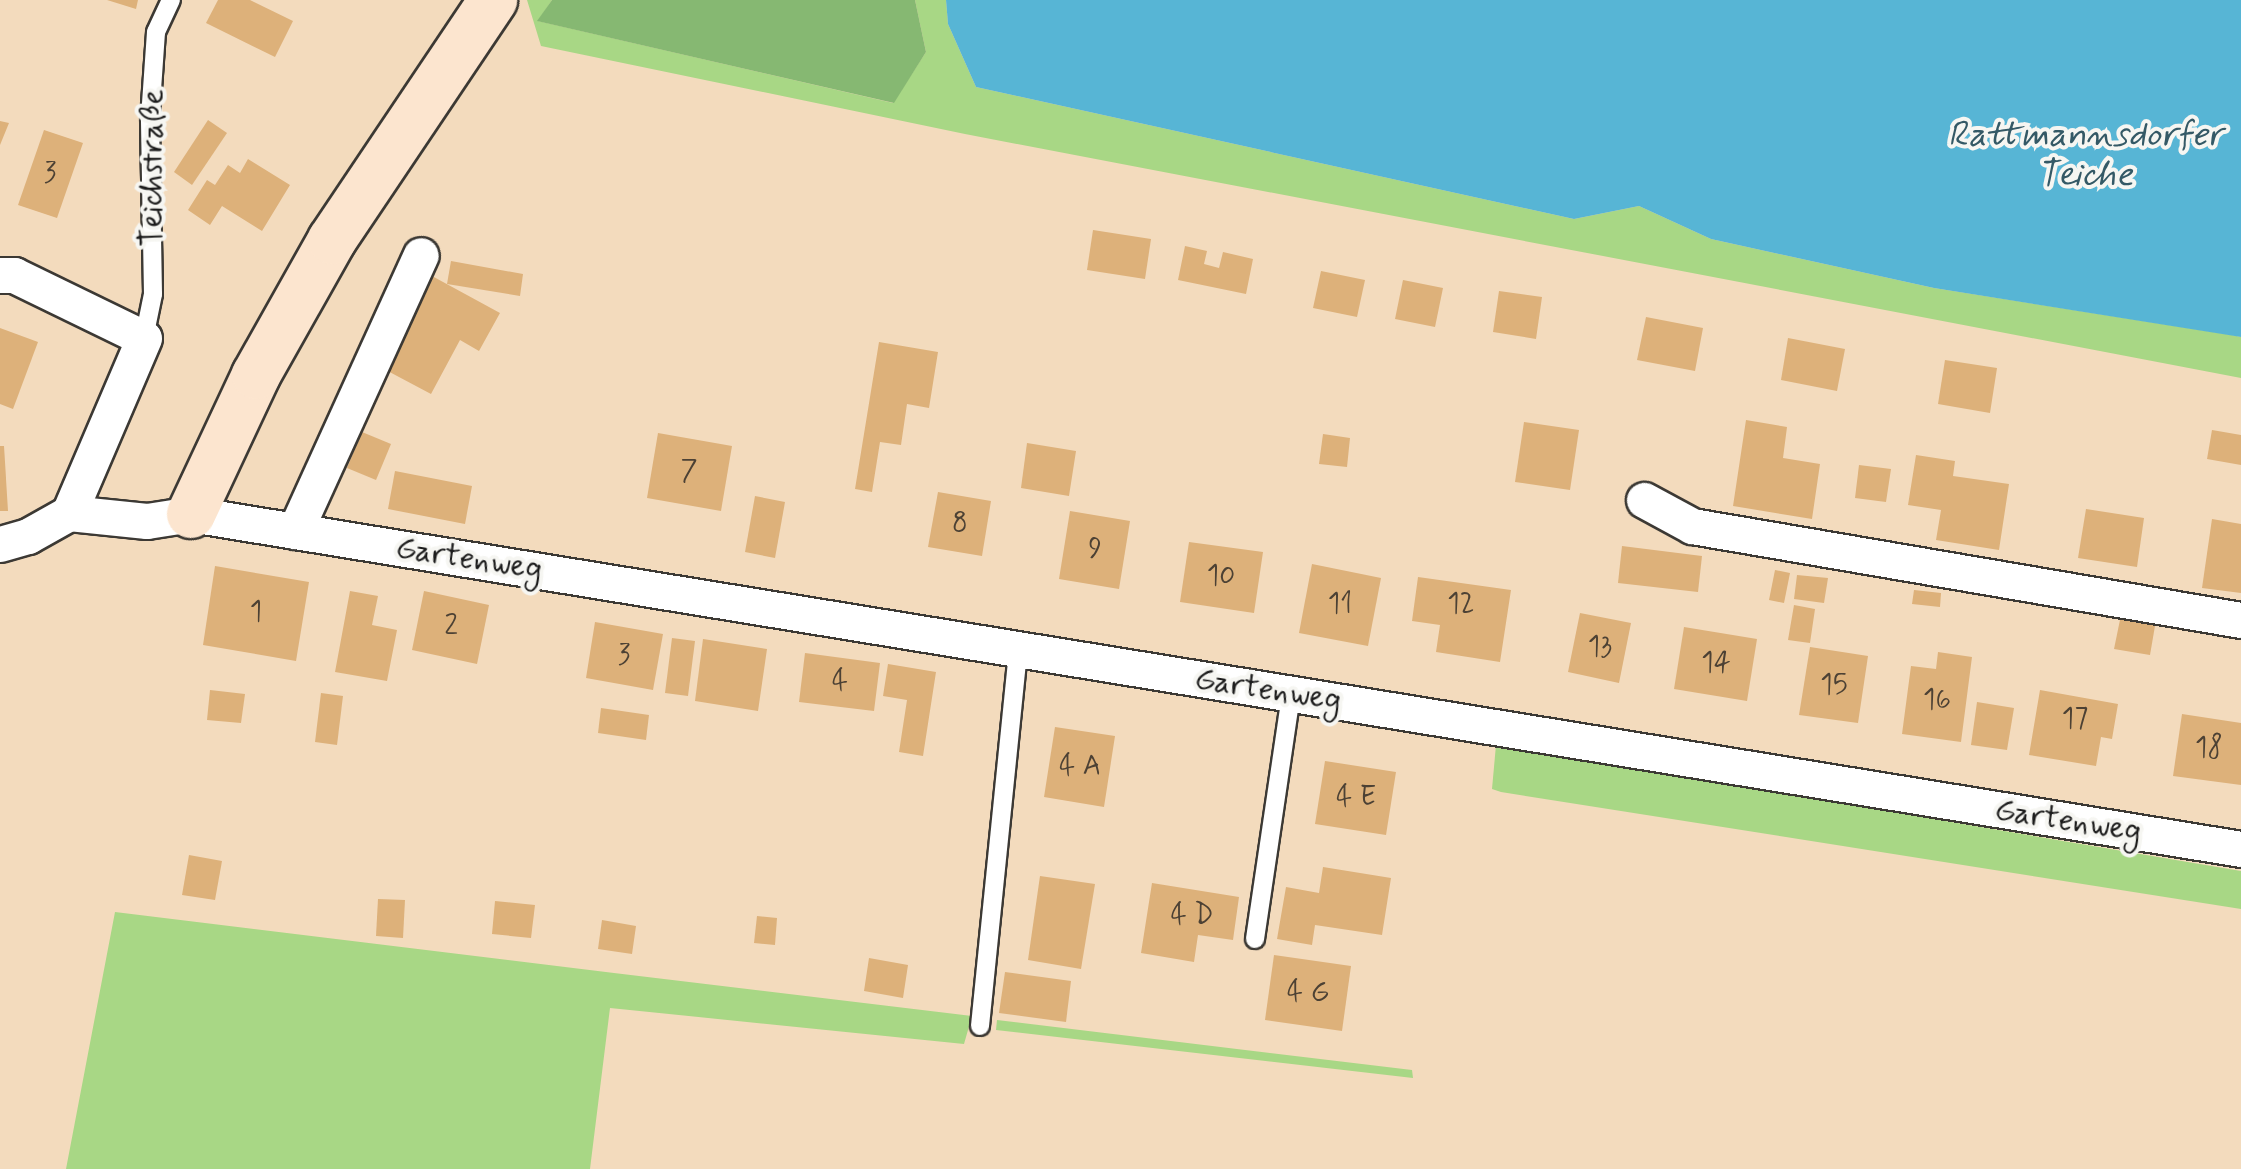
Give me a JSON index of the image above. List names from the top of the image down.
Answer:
{
  "streets": {
    "street": ["Teichstraße", "Gartenweg"]
  },
  "crossings": [
    ["Teichstraße", "Gartenweg"]
  ],
  "water": ["Rattmannsdorfer Teiche"],
  "house_numbers": [
    "3",
    "7",
    "8",
    "9",
    "10",
    "11",
    "12",
    "1",
    "2",
    "13",
    "3",
    "14",
    "4",
    "15",
    "16",
    "17",
    "18",
    "4 A",
    "4 E",
    "4 D",
    "4 G"
  ]
}
